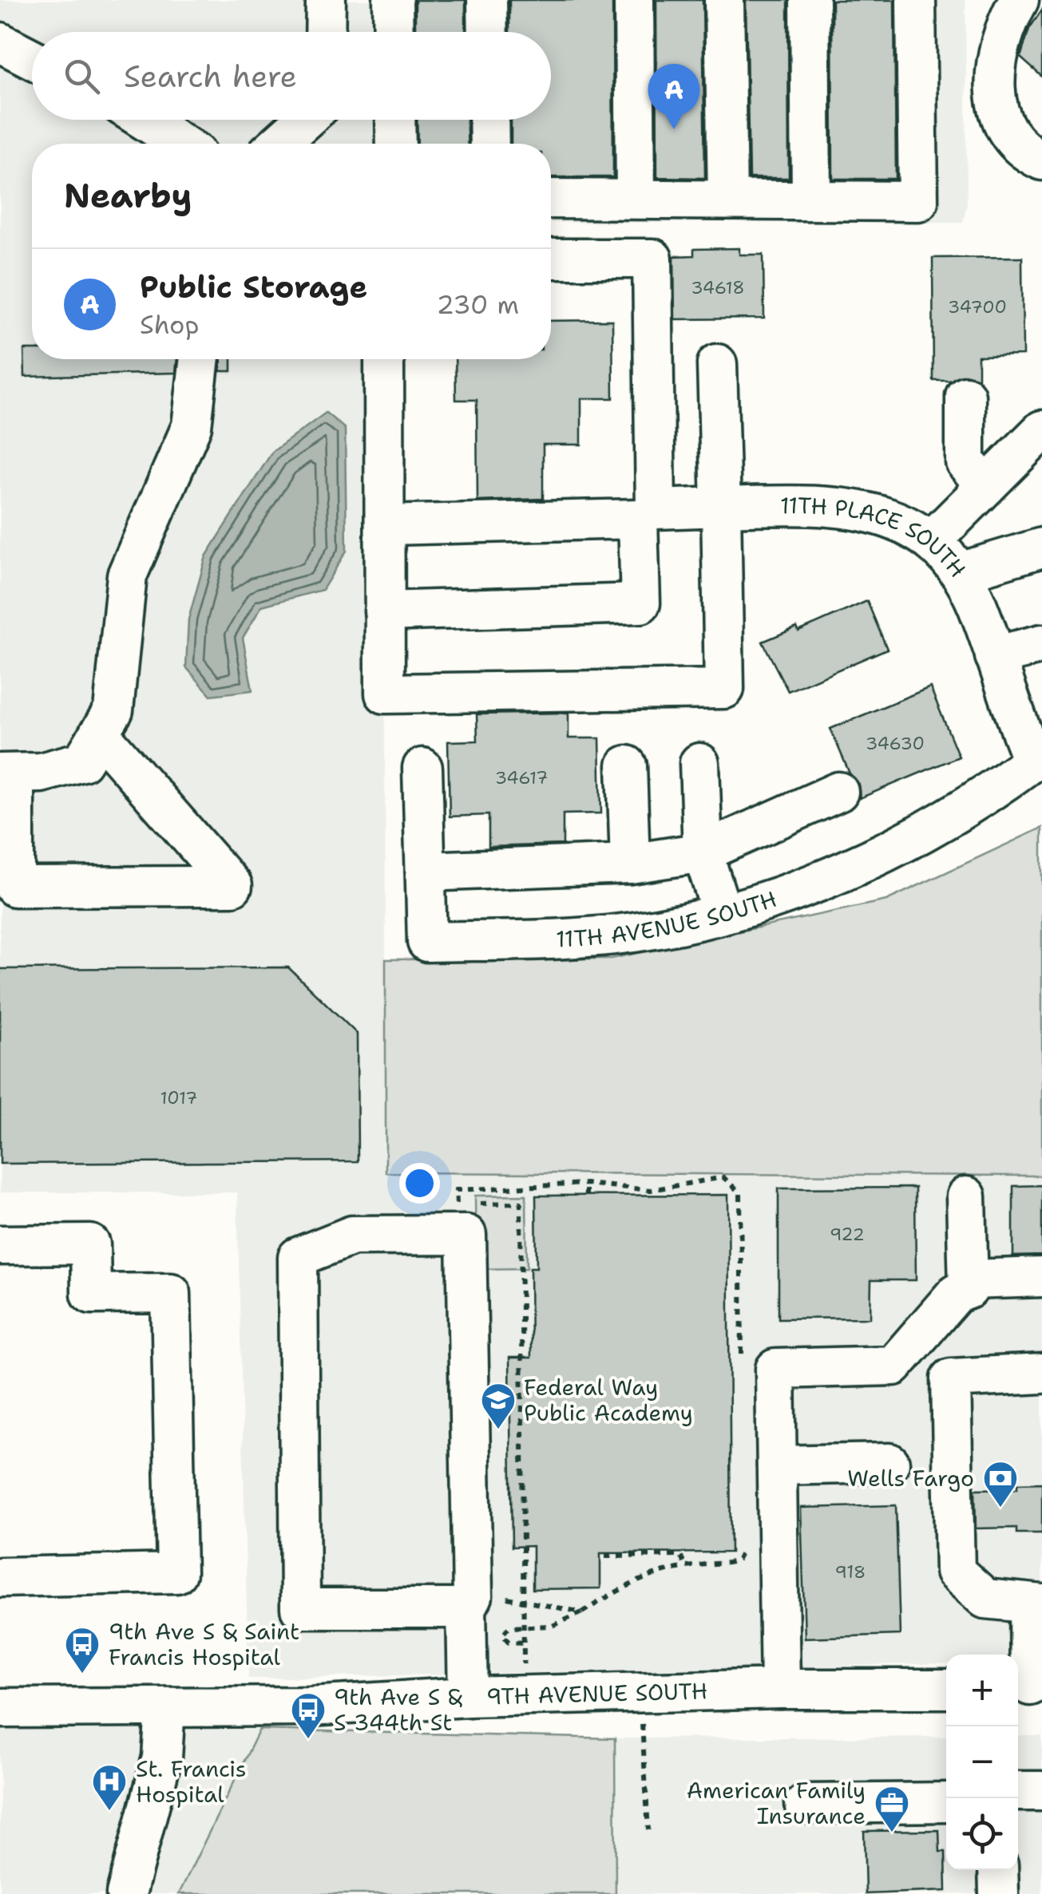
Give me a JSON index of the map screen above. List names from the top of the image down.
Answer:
{
  "streets": {
    "street": ["11TH PLACE SOUTH", "11TH AVENUE SOUTH", "9TH AVENUE SOUTH"]
  },
  "crossings": [
    ["11TH PLACE SOUTH", "11TH AVENUE SOUTH"]
  ],
  "places": {
    "school or university": ["Federal Way Public Academy"],
    "bank": ["Wells Fargo"],
    "bus stop": ["9th Ave S & Saint Francis Hospital", "9th Ave S & S 344th St"],
    "hospital": ["St. Francis Hospital"],
    "office": ["American Family Insurance"]
  },
  "house_numbers": [
    "34618",
    "34700",
    "34630",
    "34617",
    "1017",
    "922",
    "918"
  ],
  "page": {
    "search": "Search here",
    "pins": "A",
    "heading": "Nearby",
    "list": [
      {
        "mark": "A",
        "name": "Public Storage",
        "note": "Shop",
        "value": "230 m"
      }
    ],
    "map_buttons": ["+", "−"]
  }
}
